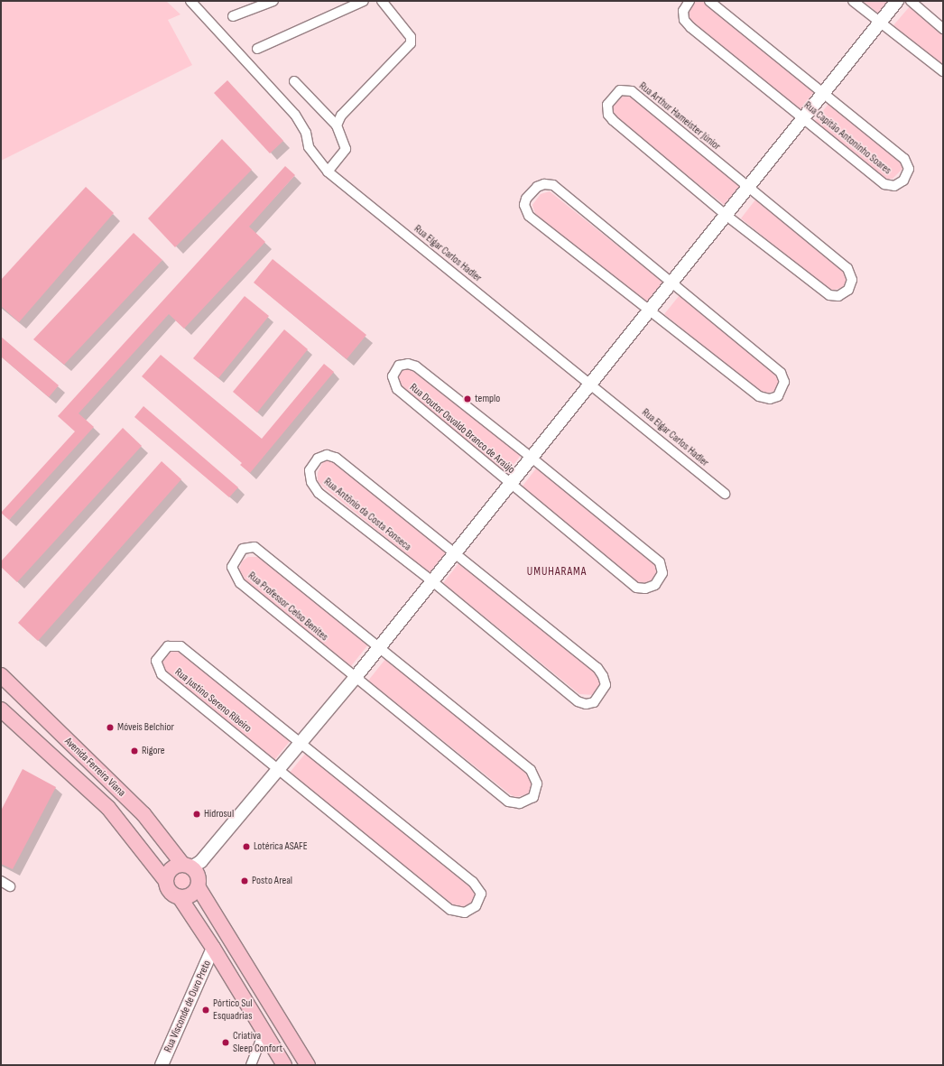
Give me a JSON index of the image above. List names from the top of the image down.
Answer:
{
  "streets": {
    "main road": ["Avenida Ferreira Viana"],
    "street": [
      "Rua Arthur Hameister Júnior",
      "Rua Capitão Antoninho Soares",
      "Rua Elgar Carlos Hadler",
      "Rua Doutor Osvaldo Branco de Araújo",
      "Rua Antônio da Costa Fonseca",
      "Rua Professor Celso Benites",
      "Rua Justino Sereno Ribeiro",
      "Rua Visconde de Ouro Preto"
    ]
  },
  "districts": ["UMUHARAMA"],
  "places": [
    "templo",
    "Móveis Belchior",
    "Rigore",
    "Hidrosul",
    "Lotérica ASAFE",
    "Posto Areal",
    "Pórtico Sul Esquadrias",
    "Criativa Sleep Confort"
  ]
}
